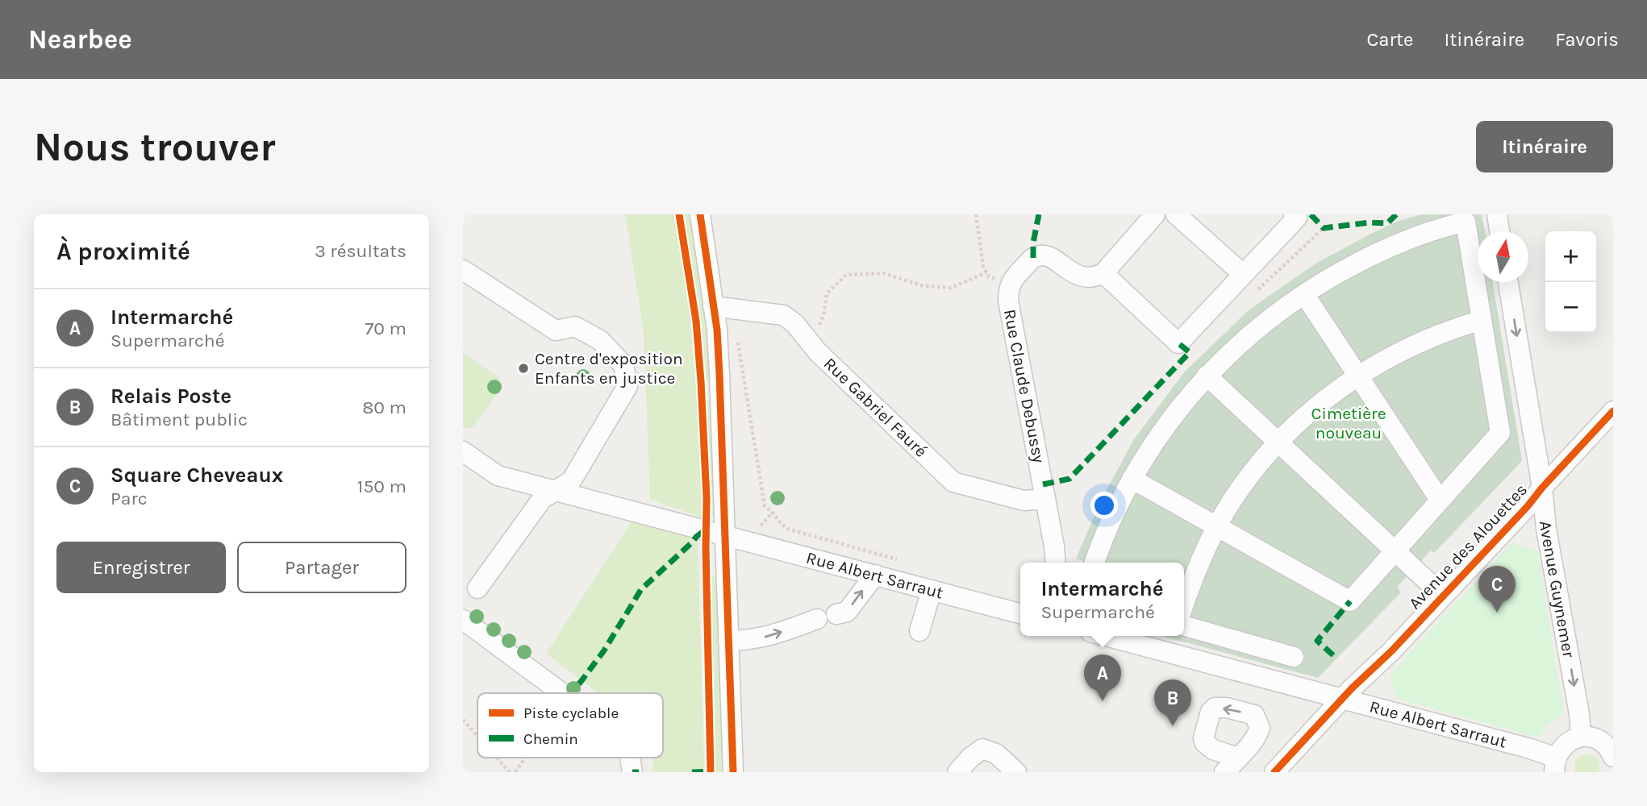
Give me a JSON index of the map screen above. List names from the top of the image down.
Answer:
{
  "streets": {
    "street": [
      "Rue Claude Debussy",
      "Rue Gabriel Fauré",
      "Avenue des Alouettes",
      "Rue Albert Sarraut",
      "Avenue Guynemer"
    ]
  },
  "crossings": [
    ["Rue Claude Debussy", "Rue Gabriel Fauré"],
    ["Avenue des Alouettes", "Rue Albert Sarraut"],
    ["Avenue des Alouettes", "Avenue Guynemer"]
  ],
  "parks": ["Cimetière nouveau"],
  "places": ["Centre d'exposition Enfants en justice"],
  "legend": ["Piste cyclable", "Chemin"],
  "north": "top",
  "page": {
    "header": "Nearbee",
    "nav": ["Carte", "Itinéraire", "Favoris"],
    "buttons": [
      "Itinéraire",
      ["Enregistrer", "Partager"]
    ],
    "title": "Nous trouver",
    "heading": ["À proximité", "3 résultats"],
    "map_buttons": ["+", "−"],
    "list": [
      {
        "mark": "A",
        "name": "Intermarché",
        "note": "Supermarché",
        "value": "70 m"
      },
      {
        "mark": "B",
        "name": "Relais Poste",
        "note": "Bâtiment public",
        "value": "80 m"
      },
      {
        "mark": "C",
        "name": "Square Cheveaux",
        "note": "Parc",
        "value": "150 m"
      }
    ],
    "popup": ["Intermarché", "Supermarché"],
    "pins": ["C", "A", "B"]
  }
}
